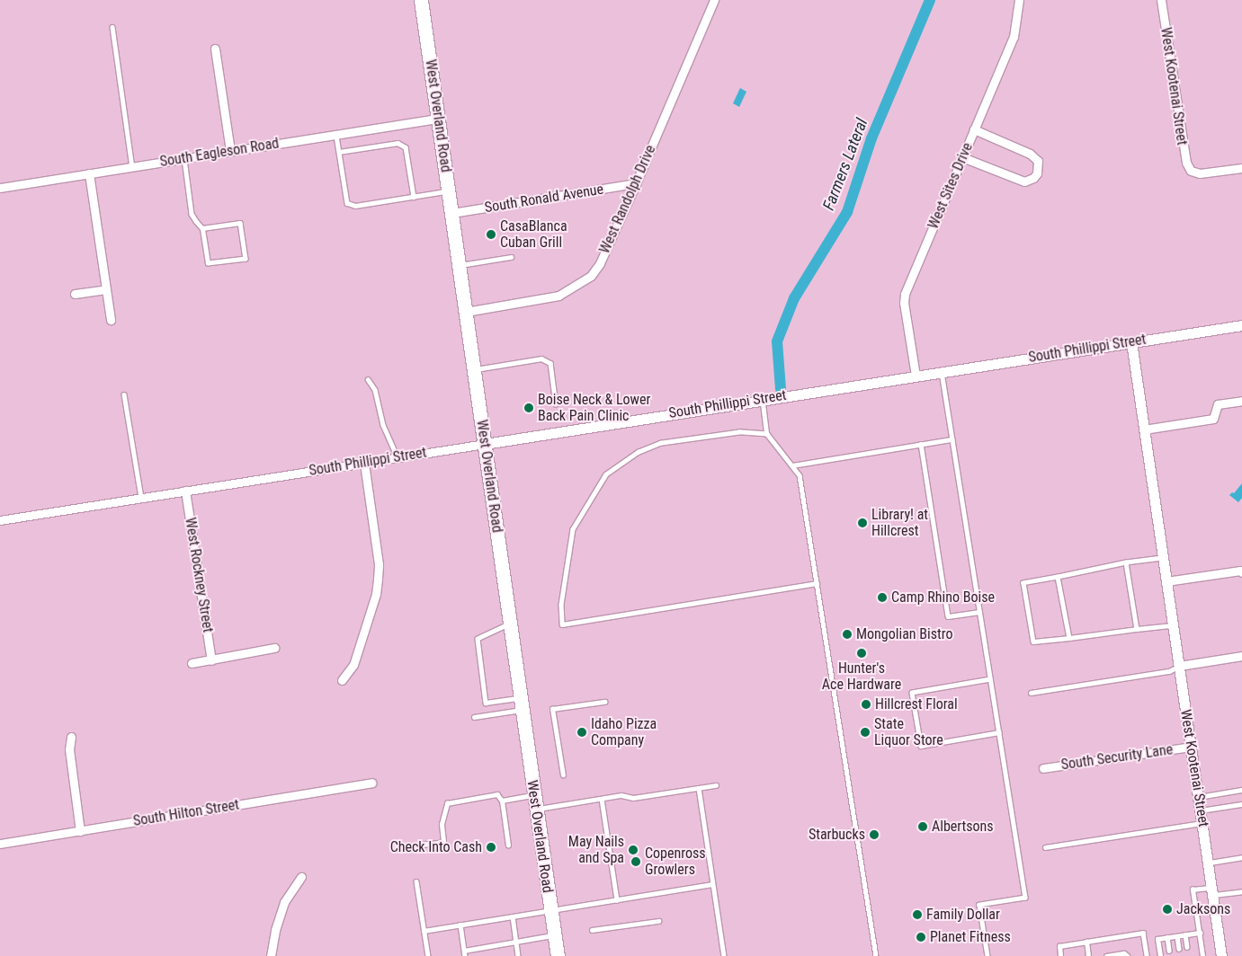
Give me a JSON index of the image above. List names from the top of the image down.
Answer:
{
  "streets": {
    "main road": ["West Overland Road"],
    "street": [
      "West Kootenai Street",
      "South Eagleson Road",
      "West Sites Drive",
      "South Ronald Avenue",
      "West Randolph Drive",
      "South Phillippi Street",
      "West Rockney Street",
      "South Security Lane",
      "South Hilton Street"
    ]
  },
  "crossings": [
    ["West Kootenai Street", "South Phillippi Street"],
    ["West Kootenai Street", "South Security Lane"],
    ["West Overland Road", "South Eagleson Road"],
    ["West Overland Road", "South Ronald Avenue"],
    ["West Overland Road", "West Randolph Drive"],
    ["West Overland Road", "South Phillippi Street"],
    ["West Sites Drive", "South Phillippi Street"],
    ["South Ronald Avenue", "West Randolph Drive"],
    ["South Phillippi Street", "West Rockney Street"]
  ],
  "water": ["Farmers Lateral"],
  "places": [
    "CasaBlanca Cuban Grill",
    "Boise Neck & Lower Back Pain Clinic",
    "Library! at Hillcrest",
    "Camp Rhino Boise",
    "Mongolian Bistro",
    "Hunter's Ace Hardware",
    "Hillcrest Floral",
    "Idaho Pizza Company",
    "State Liquor Store",
    "Albertsons",
    "Starbucks",
    "Check Into Cash",
    "May Nails and Spa",
    "Copenross Growlers",
    "Jacksons",
    "Family Dollar",
    "Planet Fitness"
  ]
}
